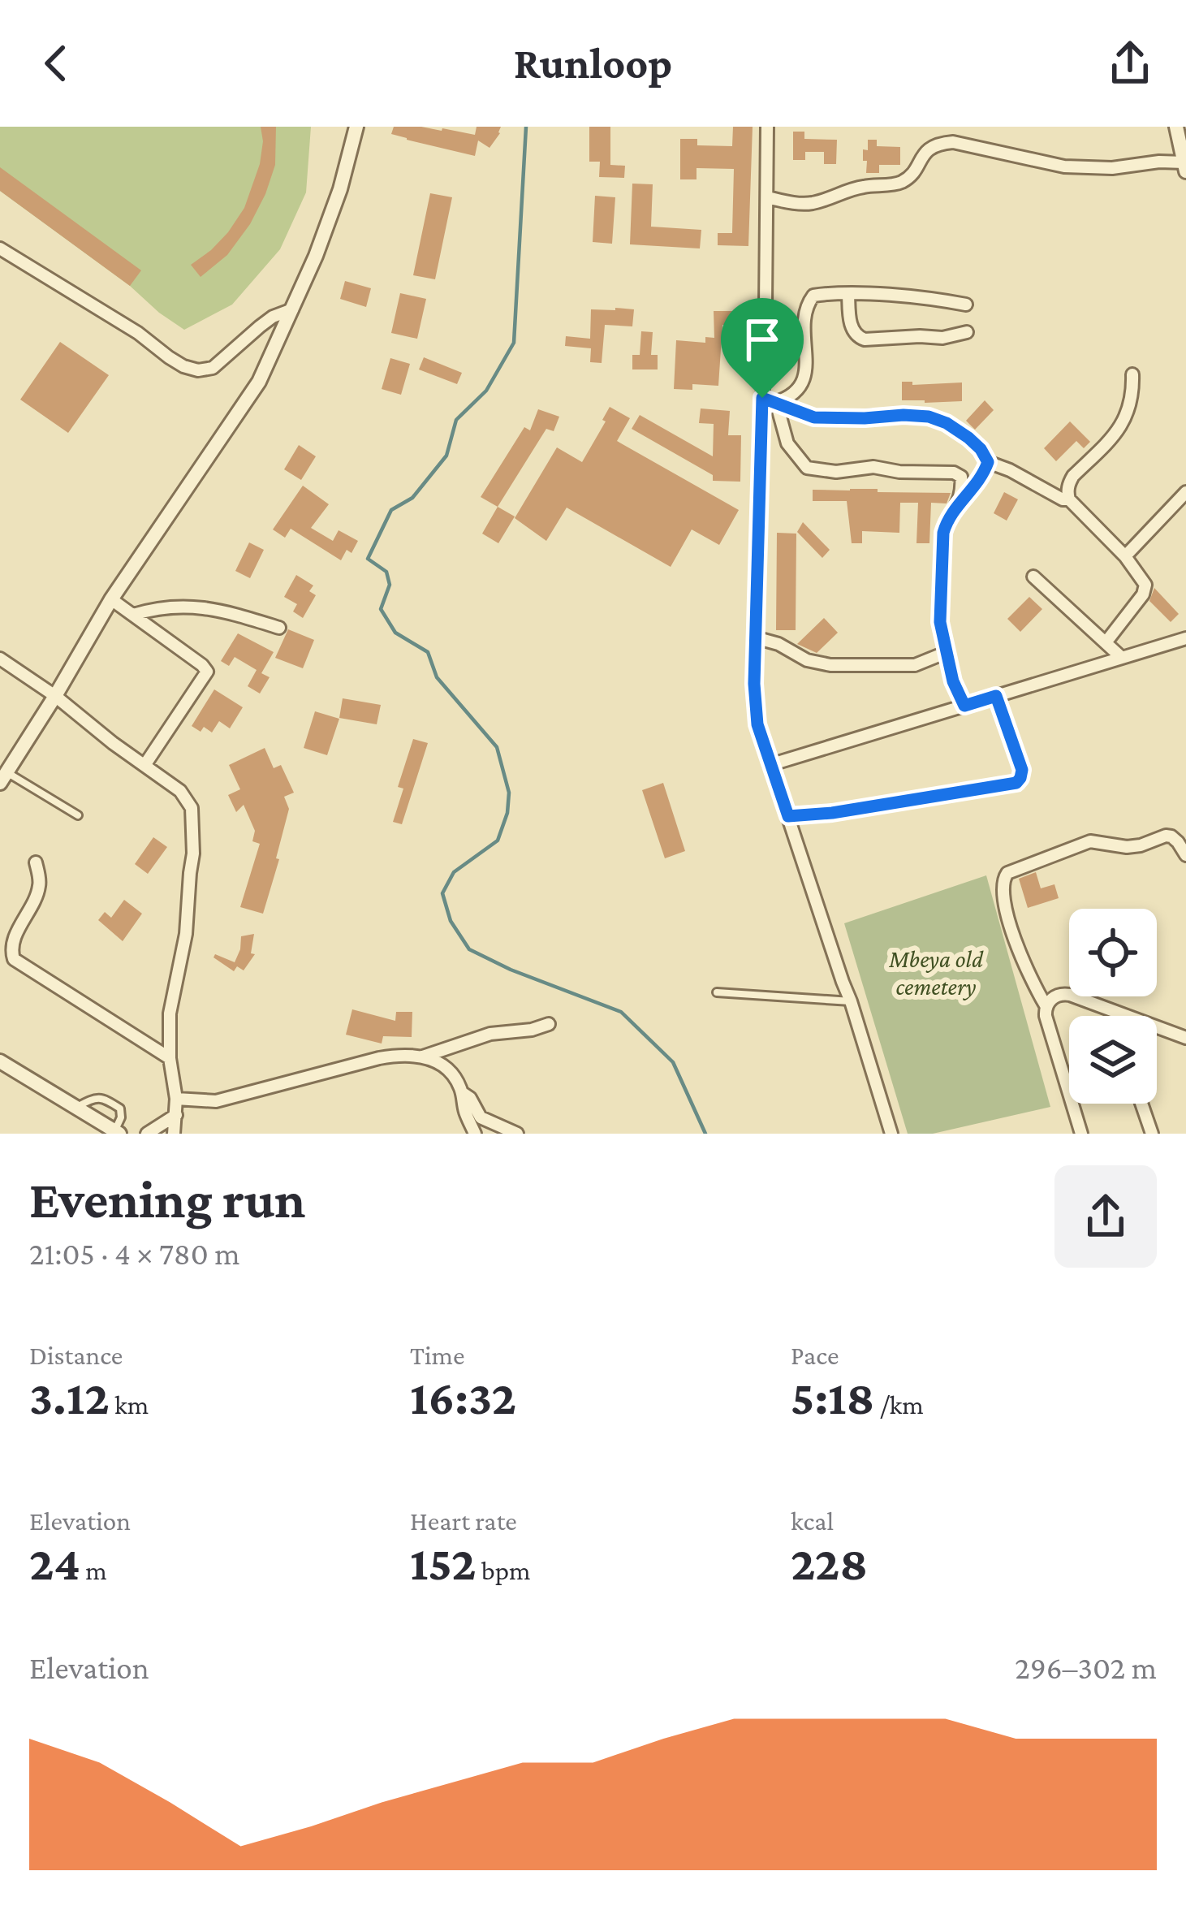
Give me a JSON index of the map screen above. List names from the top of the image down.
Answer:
{
  "parks": ["Mbeya old cemetery"],
  "page": {
    "header": "Runloop",
    "heading": ["Evening run", "21:05 · 4 × 780 m"],
    "stats": [
      ["Distance", "3.12 km"],
      ["Time", "16:32"],
      ["Pace", "5:18 /km"],
      ["Elevation", "24 m"],
      ["Heart rate", "152 bpm"],
      ["kcal", "228"]
    ],
    "chart": ["Elevation", "296–302 m"]
  }
}
